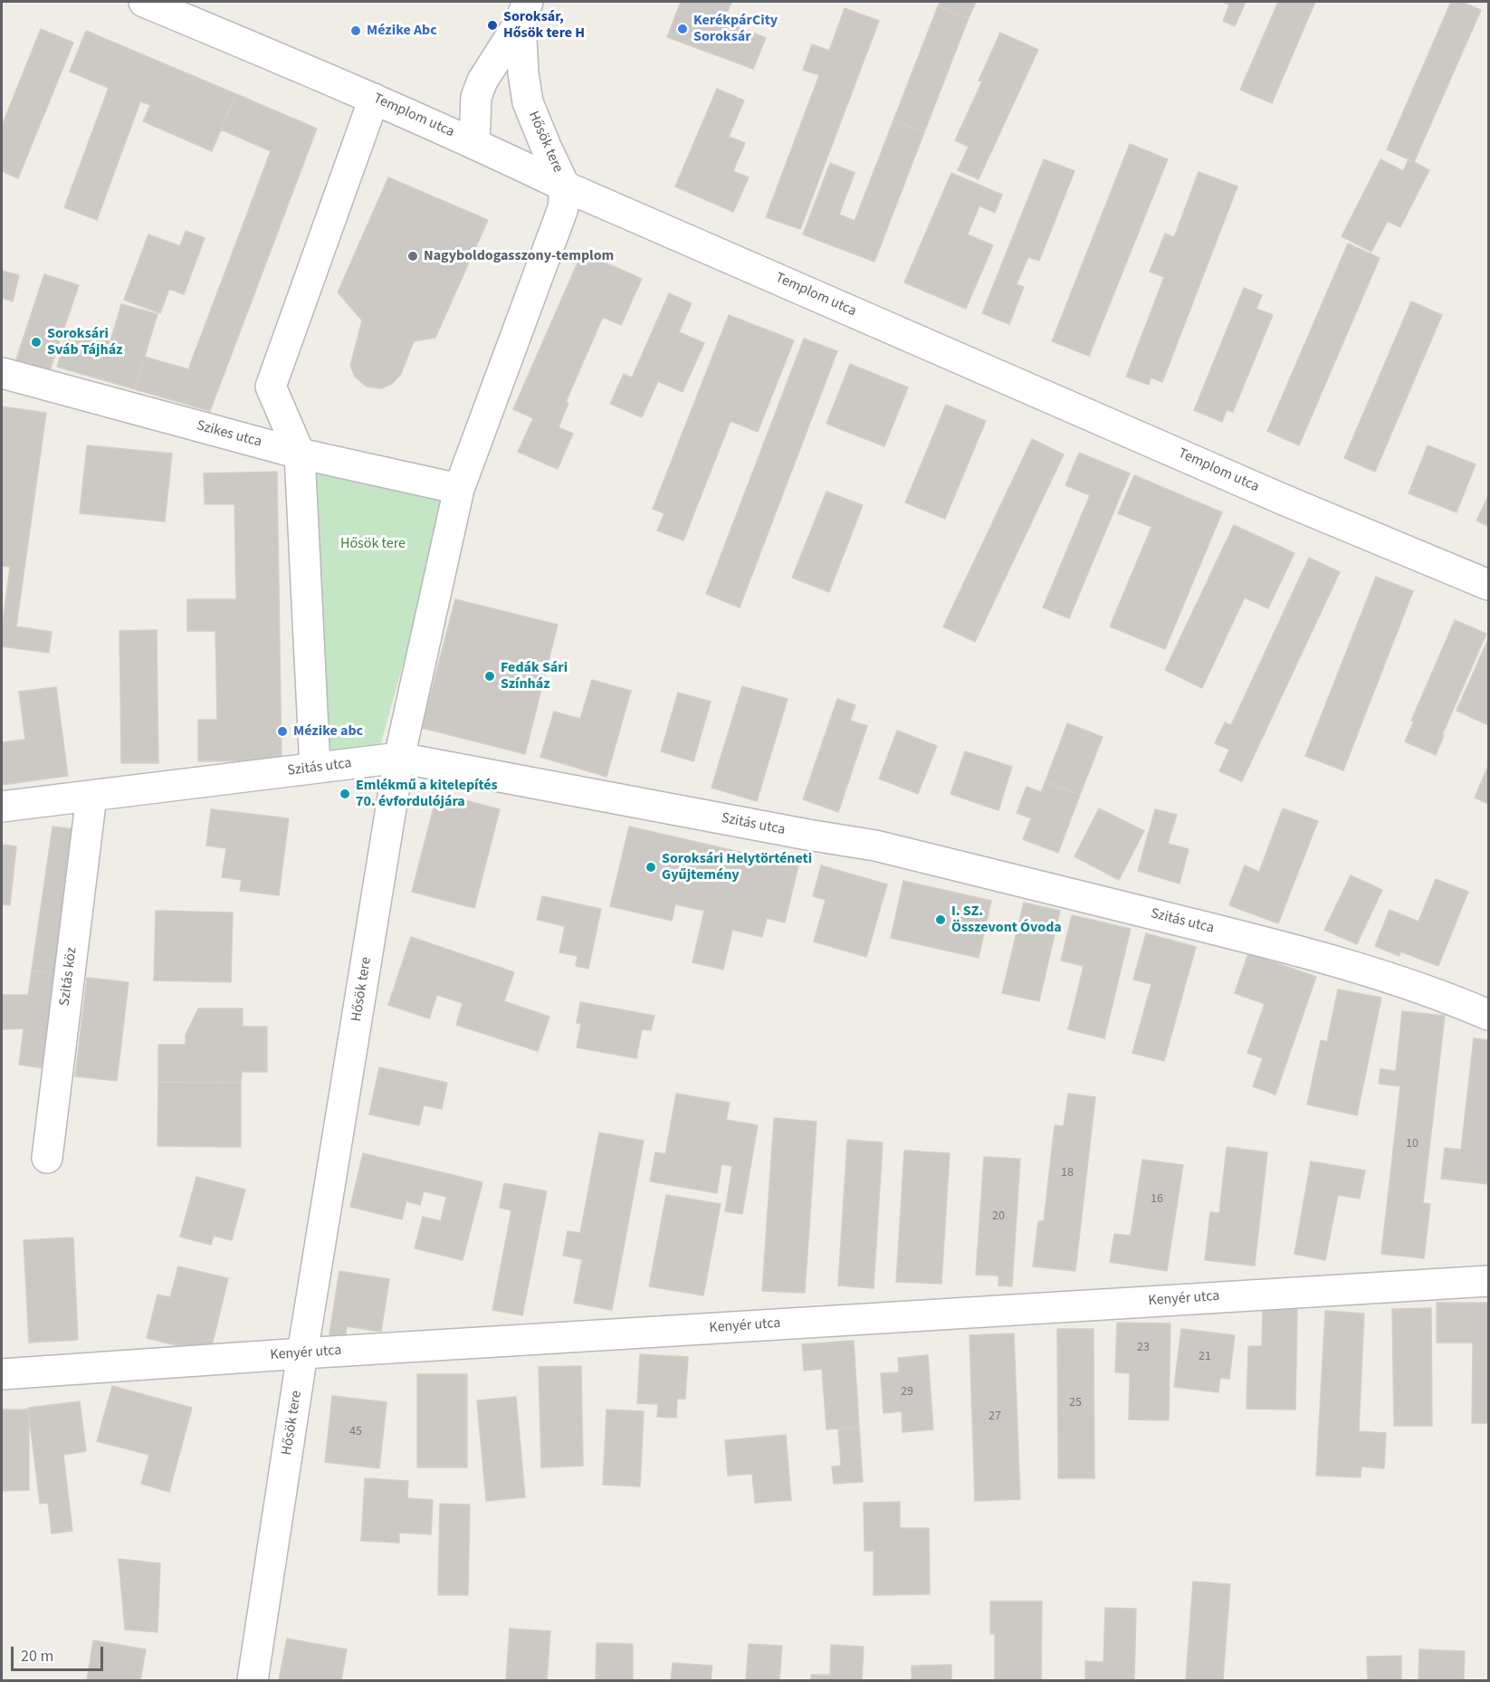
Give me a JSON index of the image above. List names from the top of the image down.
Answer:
{
  "streets": {
    "street": [
      "Templom utca",
      "Hősök tere",
      "Szikes utca",
      "Szitás utca",
      "Szitás köz",
      "Kenyér utca"
    ]
  },
  "crossings": [
    ["Templom utca", "Hősök tere"],
    ["Hősök tere", "Szikes utca"],
    ["Hősök tere", "Szitás utca"],
    ["Hősök tere", "Kenyér utca"],
    ["Szitás utca", "Szitás köz"]
  ],
  "parks": ["Hősök tere"],
  "places": [
    "Soroksár, Hősök tere H",
    "KerékpárCity Soroksár",
    "Mézike Abc",
    "Nagyboldogasszony-templom",
    "Soroksári Sváb Tájház",
    "Fedák Sári Színház",
    "Mézike abc",
    "Emlékmű a kitelepítés 70. évfordulójára",
    "Soroksári Helytörténeti Gyűjtemény",
    "I. SZ. Összevont Óvoda"
  ],
  "house_numbers": [
    "10",
    "18",
    "16",
    "20",
    "23",
    "21",
    "29",
    "25",
    "27",
    "45"
  ],
  "scale_bar": "20 m"
}
